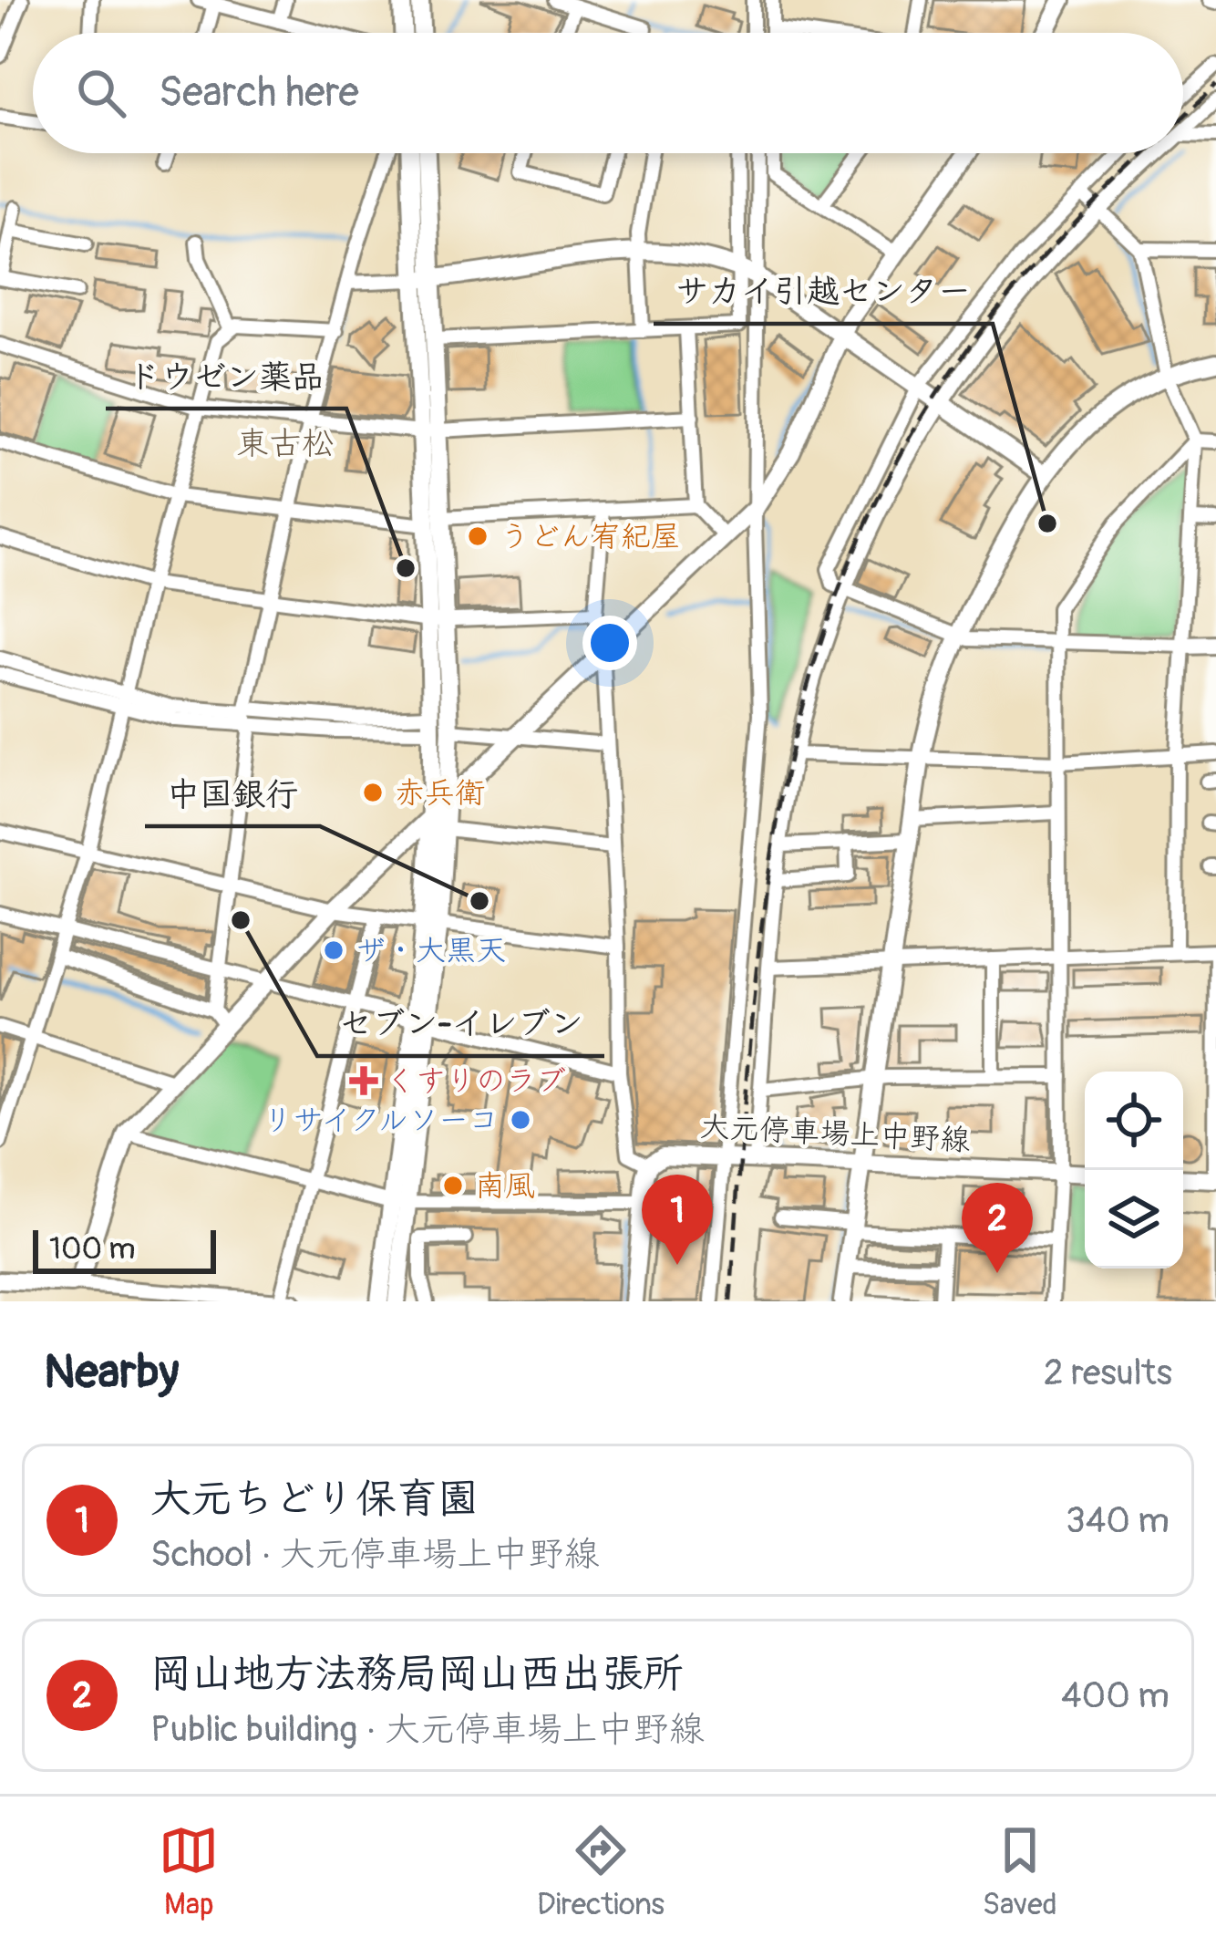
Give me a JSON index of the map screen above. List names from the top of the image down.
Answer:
{
  "streets": {
    "street": ["大元停車場上中野線"]
  },
  "districts": ["東古松"],
  "places": {
    "other": [
      "サカイ引越センター",
      "うどん宥紀屋",
      "ドウゼン薬品",
      "赤兵衛",
      "中国銀行",
      "セブン-イレブン",
      "ザ・大黒天",
      "リサイクルソーコ",
      "南風"
    ],
    "health": ["くすりのラブ"]
  },
  "scale_bar": "100 m",
  "page": {
    "search": "Search here",
    "pins": ["1", "2"],
    "scale": "100 m",
    "heading": ["Nearby", "2 results"],
    "list": [
      {
        "mark": "1",
        "name": "大元ちどり保育園",
        "note": "School · 大元停車場上中野線",
        "value": "340 m"
      },
      {
        "mark": "2",
        "name": "岡山地方法務局岡山西出張所",
        "note": "Public building · 大元停車場上中野線",
        "value": "400 m"
      }
    ],
    "nav": ["Map", "Directions", "Saved"]
  }
}
